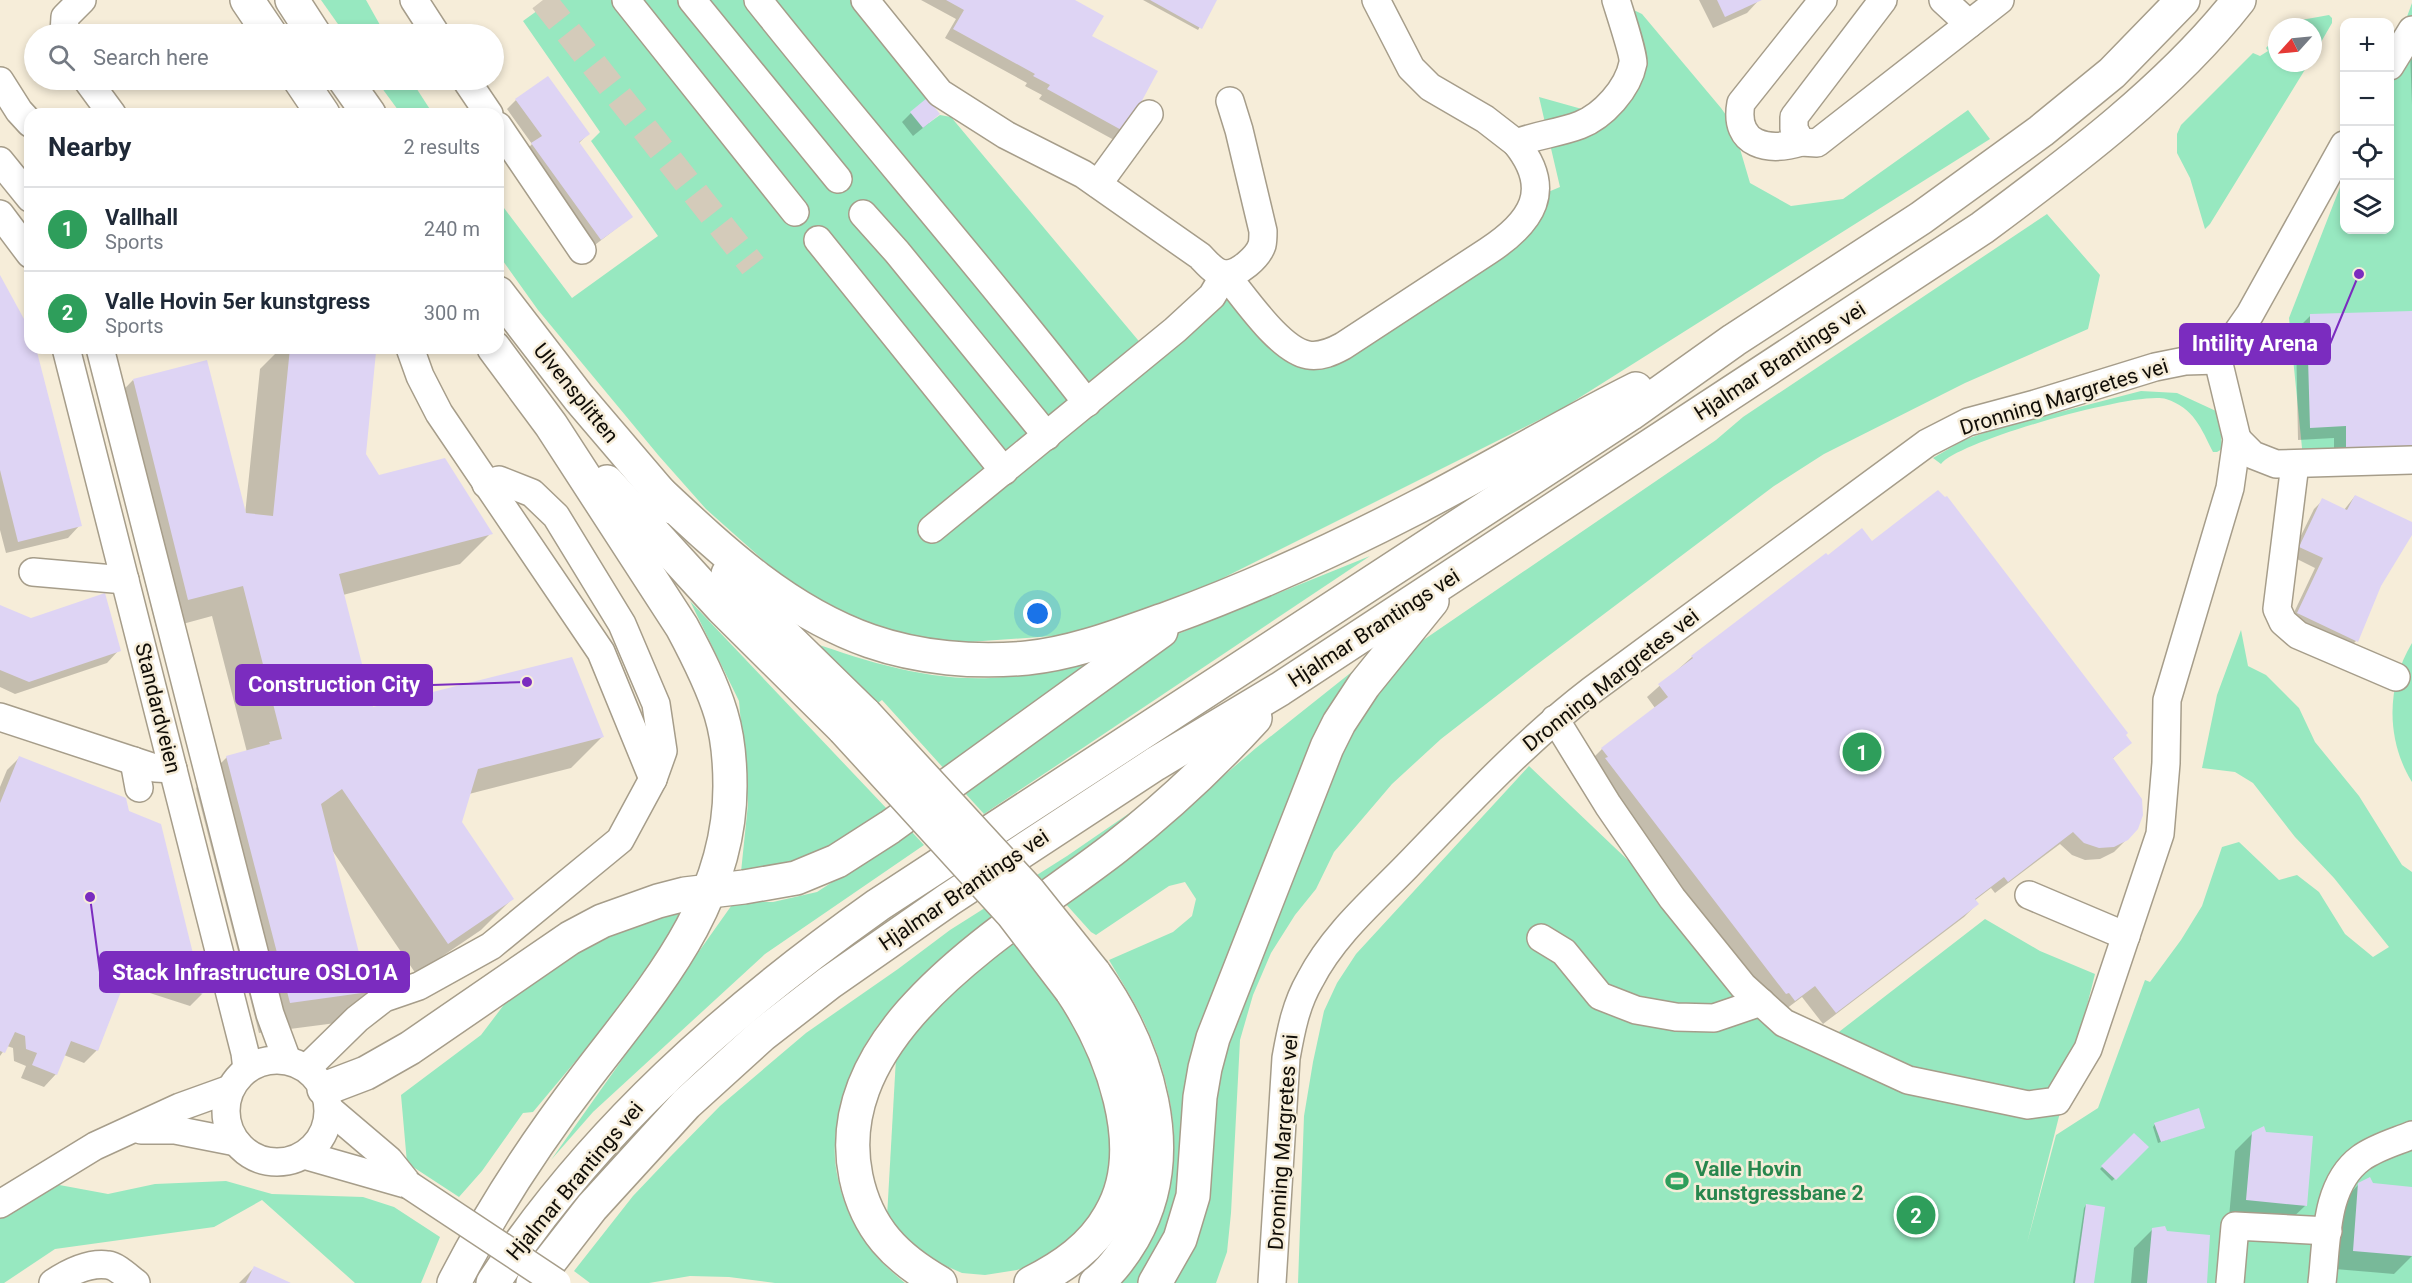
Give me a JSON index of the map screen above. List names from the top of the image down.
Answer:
{
  "streets": {
    "highway": ["Hjalmar Brantings vei", "Ulvensplitten"],
    "street": ["Dronning Margretes vei", "Standardveien"]
  },
  "places": {
    "other": ["Intility Arena", "Construction City", "Stack Infrastructure OSLO1A"],
    "sports": ["Valle Hovin kunstgressbane 2"]
  },
  "north": "bottom left",
  "page": {
    "map_buttons": ["+", "−"],
    "search": "Search here",
    "heading": ["Nearby", "2 results"],
    "list": [
      {
        "mark": "1",
        "name": "Vallhall",
        "note": "Sports",
        "value": "240 m"
      },
      {
        "mark": "2",
        "name": "Valle Hovin 5er kunstgress",
        "note": "Sports",
        "value": "300 m"
      }
    ],
    "pins": ["1", "2"]
  }
}
